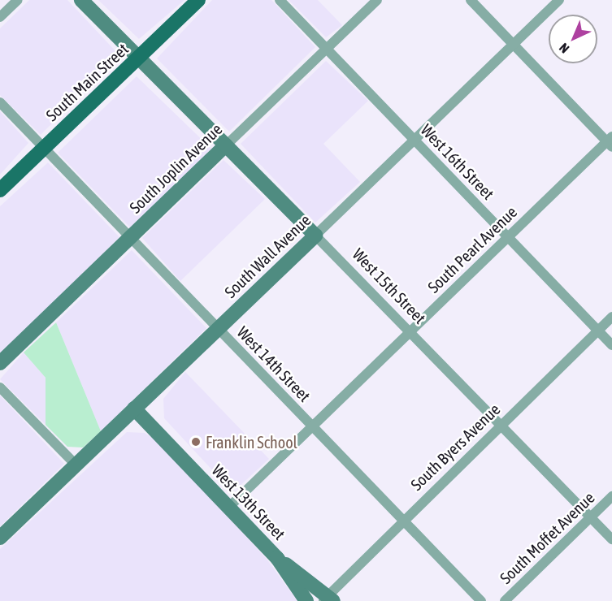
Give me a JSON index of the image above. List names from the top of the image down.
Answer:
{
  "streets": {
    "main road": ["South Main Street"],
    "street": [
      "West 16th Street",
      "South Joplin Avenue",
      "South Pearl Avenue",
      "South Wall Avenue",
      "West 15th Street",
      "West 14th Street",
      "South Byers Avenue",
      "West 13th Street",
      "South Moffet Avenue"
    ]
  },
  "crossings": [
    ["South Main Street", "West 15th Street"],
    ["South Main Street", "West 14th Street"],
    ["West 16th Street", "South Joplin Avenue"],
    ["West 16th Street", "South Pearl Avenue"],
    ["West 16th Street", "South Wall Avenue"],
    ["West 16th Street", "South Byers Avenue"],
    ["South Joplin Avenue", "West 15th Street"],
    ["South Joplin Avenue", "West 14th Street"],
    ["South Pearl Avenue", "West 15th Street"],
    ["South Pearl Avenue", "West 14th Street"],
    ["South Pearl Avenue", "West 13th Street"],
    ["South Wall Avenue", "West 15th Street"],
    ["South Wall Avenue", "West 14th Street"],
    ["South Wall Avenue", "West 13th Street"],
    ["West 15th Street", "South Byers Avenue"],
    ["West 15th Street", "South Moffet Avenue"],
    ["West 14th Street", "South Byers Avenue"],
    ["South Byers Avenue", "West 13th Street"]
  ],
  "places": ["Franklin School"],
  "north": "bottom left"
}
